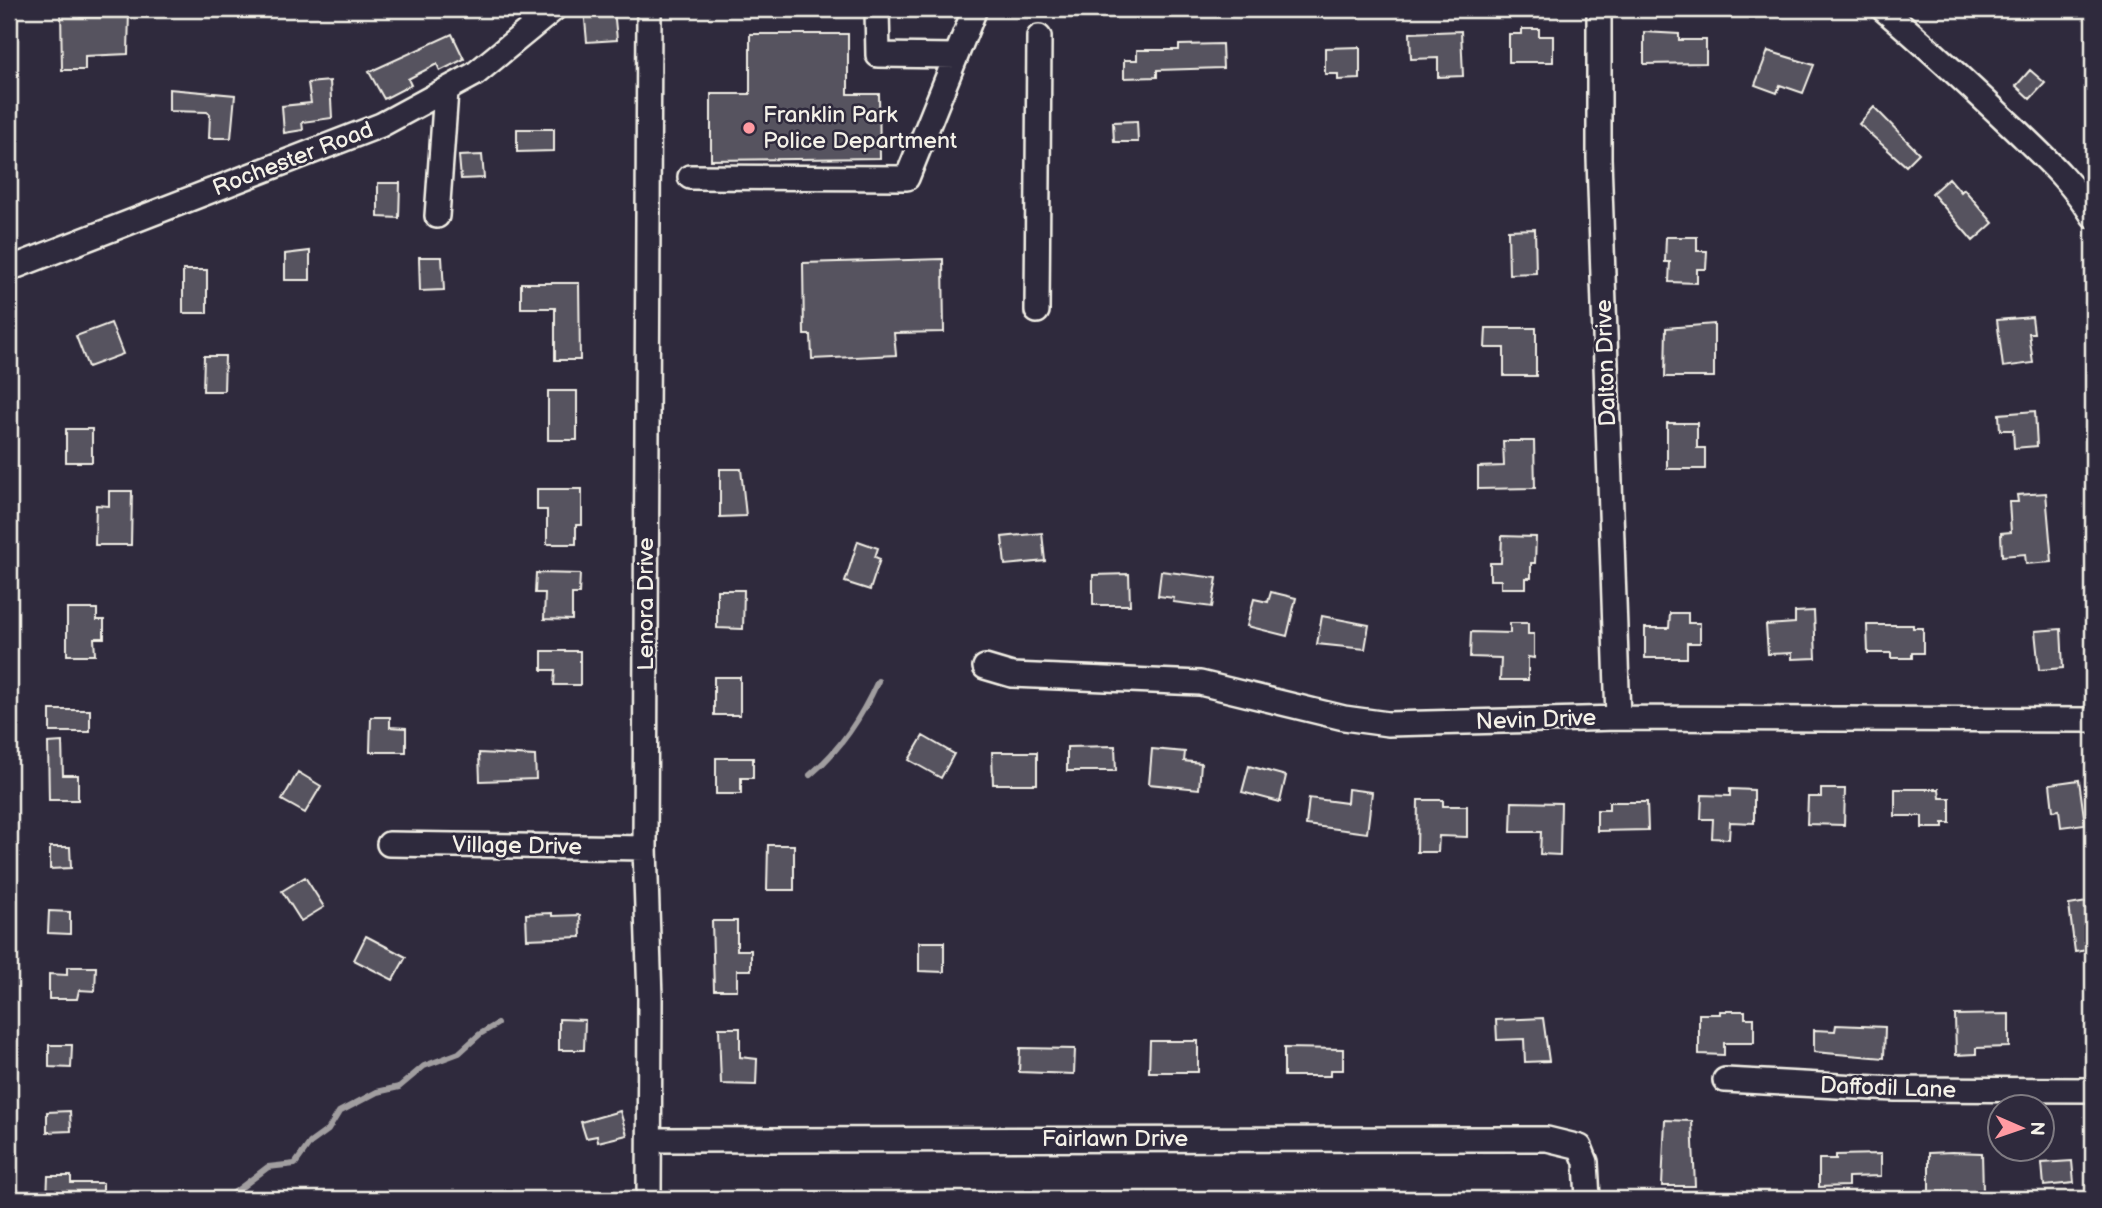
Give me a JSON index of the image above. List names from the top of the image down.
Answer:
{
  "streets": {
    "street": [
      "Rochester Road",
      "Dalton Drive",
      "Lenora Drive",
      "Nevin Drive",
      "Village Drive",
      "Daffodil Lane",
      "Fairlawn Drive"
    ]
  },
  "crossings": [
    ["Dalton Drive", "Nevin Drive"],
    ["Lenora Drive", "Village Drive"],
    ["Lenora Drive", "Fairlawn Drive"]
  ],
  "places": ["Franklin Park Police Department"],
  "north": "right"
}
